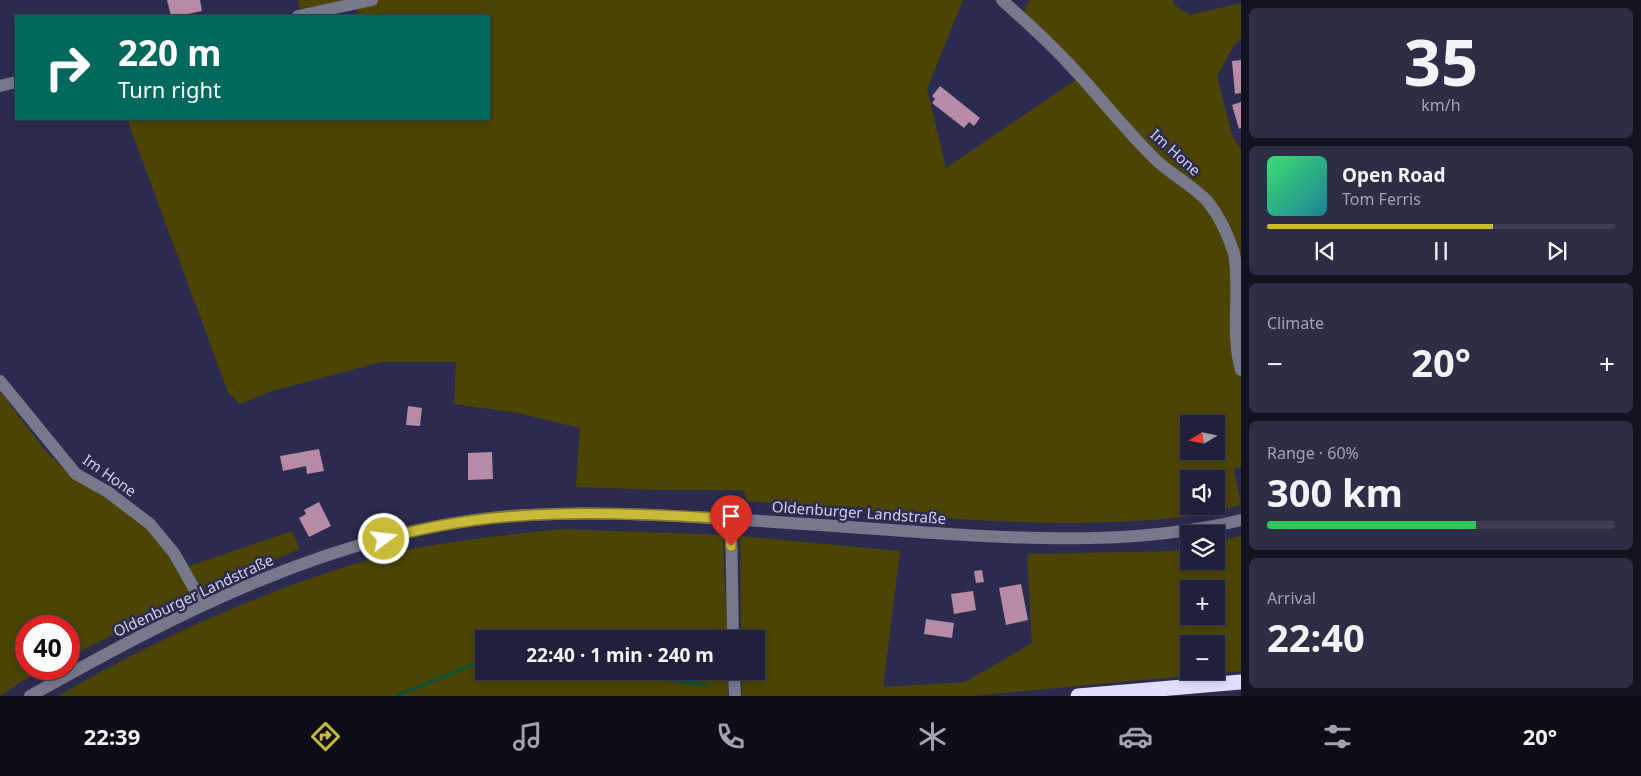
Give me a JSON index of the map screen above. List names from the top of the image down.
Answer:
{
  "streets": {
    "street": ["Im Hone", "Oldenburger Landstraße"]
  },
  "north": "left",
  "page": {
    "tile": [
      ["35", "km/h"],
      "Climate",
      ["Range · 60%", "300 km"],
      ["Arrival", "22:40"]
    ],
    "turn": ["220 m", "Turn right"],
    "song": ["Open Road", "Tom Ferris"],
    "heat": ["−", "20°", "+"],
    "map_buttons": ["+", "−"],
    "limit": "40",
    "trip": "22:40 · 1 min · 240 m",
    "tabs": ["22:39", "20°"]
  }
}
